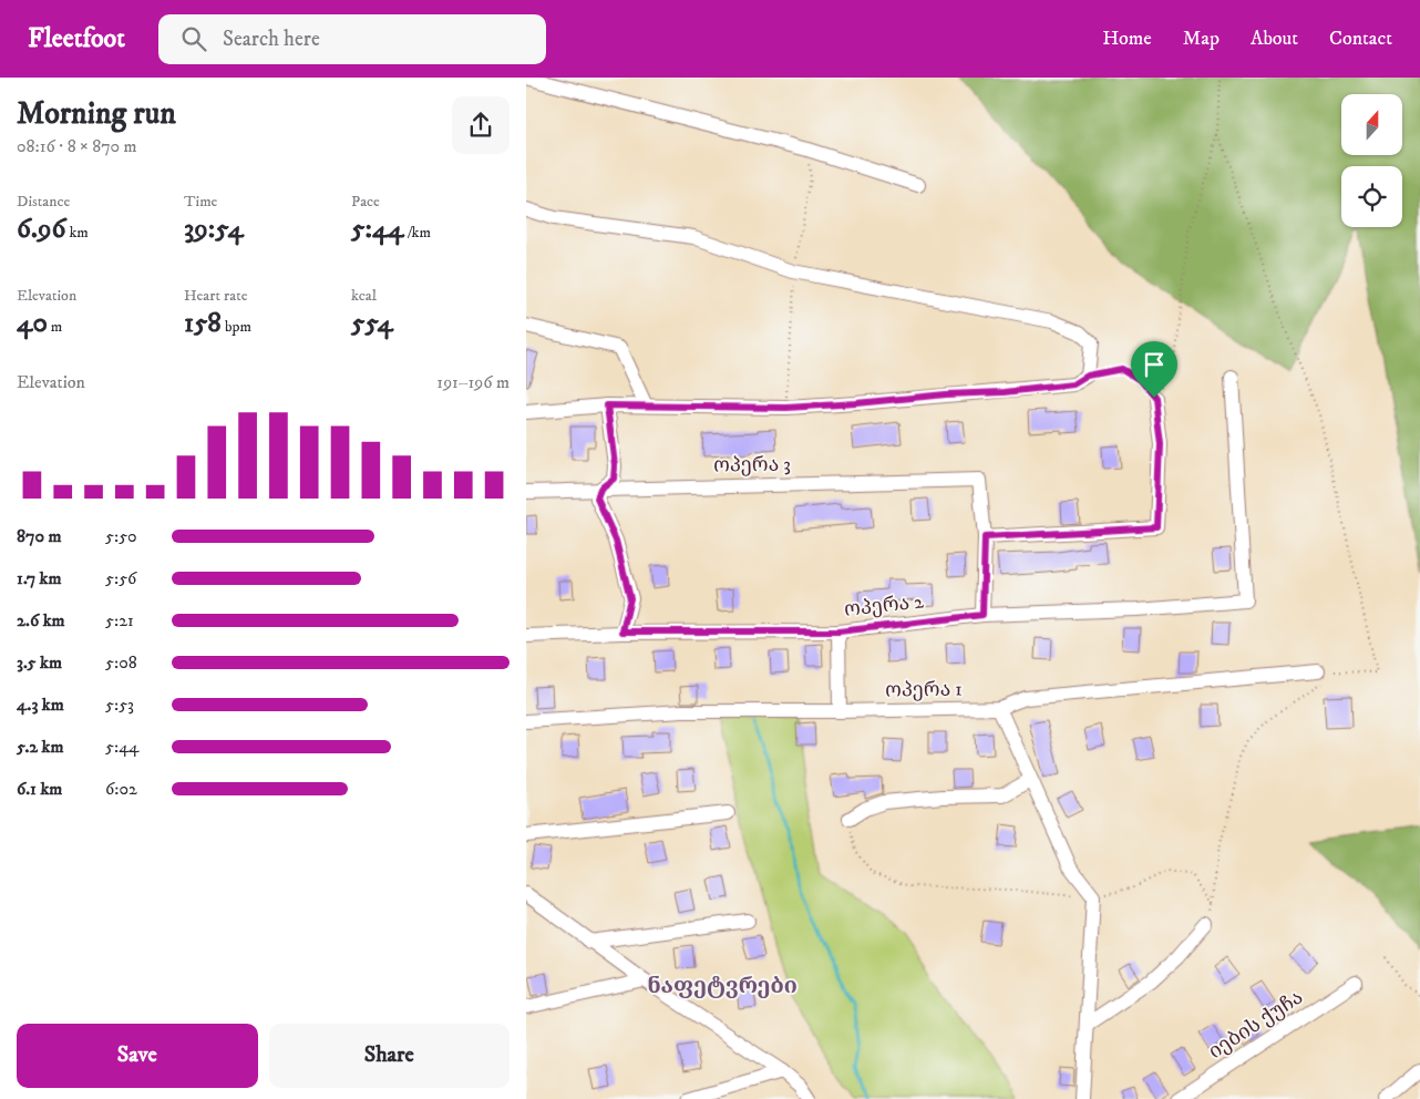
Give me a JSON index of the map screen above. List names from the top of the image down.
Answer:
{
  "streets": {
    "street": [
      "ოპერა 3",
      "ოპერა 2",
      "ოპერა 1",
      "იების ქუჩა"
    ]
  },
  "districts": ["ნაფეტვრები"],
  "north": "top",
  "page": {
    "header": "Fleetfoot",
    "search": "Search here",
    "nav": [
      "Home",
      "Map",
      "About",
      "Contact"
    ],
    "heading": ["Morning run", "08:16 · 8 × 870 m"],
    "stats": [
      ["Distance", "6.96 km"],
      ["Time", "39:54"],
      ["Pace", "5:44 /km"],
      ["Elevation", "40 m"],
      ["Heart rate", "158 bpm"],
      ["kcal", "554"]
    ],
    "chart": ["Elevation", "191–196 m"],
    "list": [
      {
        "name": "870 m",
        "note": "5:50"
      },
      {
        "name": "1.7 km",
        "note": "5:56"
      },
      {
        "name": "2.6 km",
        "note": "5:21"
      },
      {
        "name": "3.5 km",
        "note": "5:08"
      },
      {
        "name": "4.3 km",
        "note": "5:53"
      },
      {
        "name": "5.2 km",
        "note": "5:44"
      },
      {
        "name": "6.1 km",
        "note": "6:02"
      }
    ],
    "buttons": ["Save", "Share"]
  }
}
